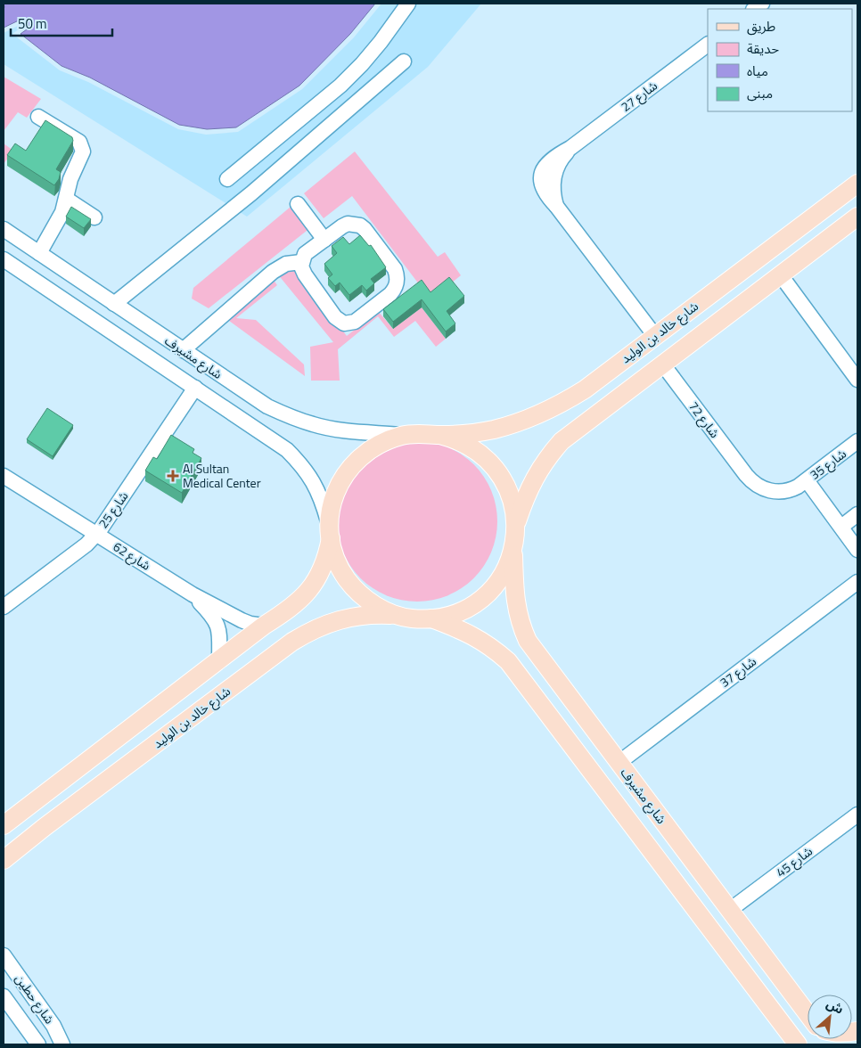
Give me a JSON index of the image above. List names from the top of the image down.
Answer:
{
  "streets": {
    "main road": ["شارع خالد بن الوليد", "شارع مشيرف"],
    "street": [
      "شارع 27",
      "شارع 72",
      "شارع 35",
      "شارع 25",
      "شارع 62",
      "شارع 37",
      "شارع 45",
      "شارع حطين"
    ]
  },
  "crossings": [
    ["شارع 27", "شارع خالد بن الوليد"],
    ["شارع مشيرف", "شارع 25"],
    ["شارع مشيرف", "شارع 37"],
    ["شارع مشيرف", "شارع 45"],
    ["شارع 72", "شارع 35"],
    ["شارع 25", "شارع 62"]
  ],
  "places": {
    "health": ["Al Sultan Medical Center"]
  },
  "legend": [
    "طريق",
    "حديقة",
    "مياه",
    "مبنى"
  ],
  "scale_bar": "50 m",
  "north": "top right"
}
